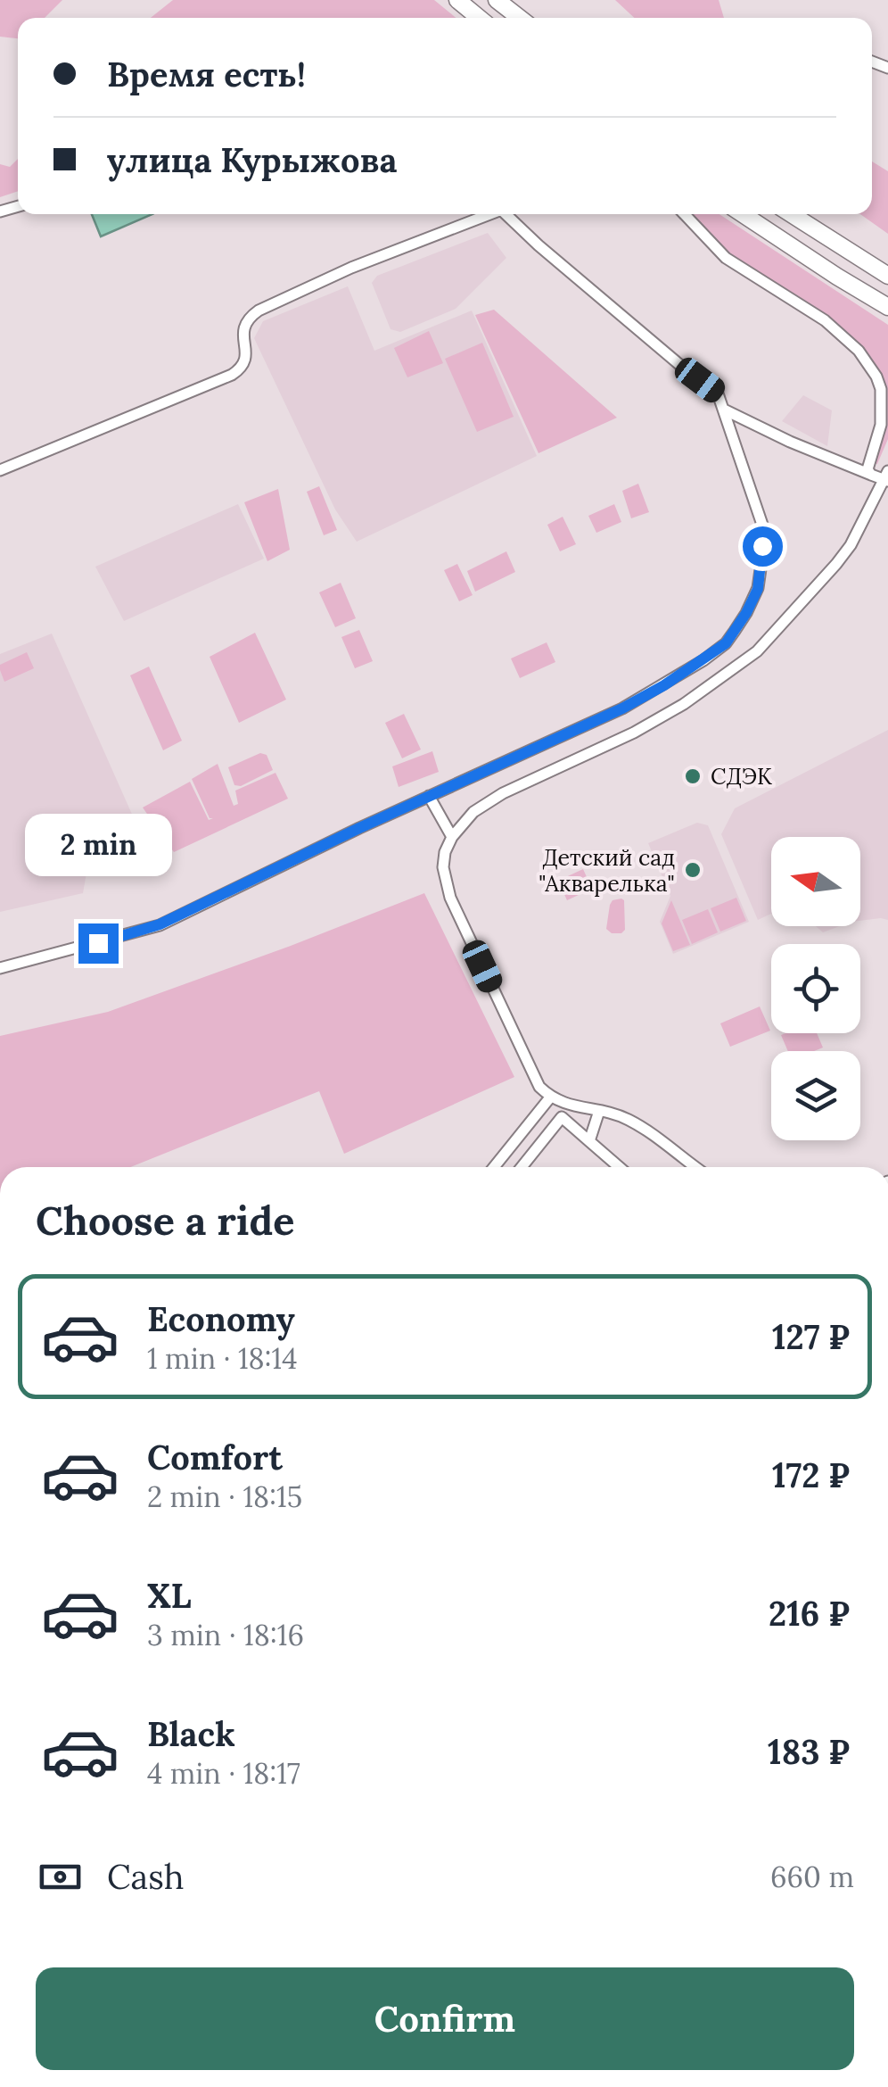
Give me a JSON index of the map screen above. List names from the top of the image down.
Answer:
{
  "places": ["СДЭК", "Детский сад \"Акварелька\""],
  "north": "left",
  "page": {
    "banner": ["Время есть!", "улица Курыжова"],
    "bubble": "2 min",
    "heading": "Choose a ride",
    "list": [
      {
        "name": "Economy",
        "note": "1 min · 18:14",
        "value": "127 ₽"
      },
      {
        "name": "Comfort",
        "note": "2 min · 18:15",
        "value": "172 ₽"
      },
      {
        "name": "XL",
        "note": "3 min · 18:16",
        "value": "216 ₽"
      },
      {
        "name": "Black",
        "note": "4 min · 18:17",
        "value": "183 ₽"
      }
    ],
    "pay": ["Cash", "660 m"],
    "buttons": "Confirm"
  }
}
